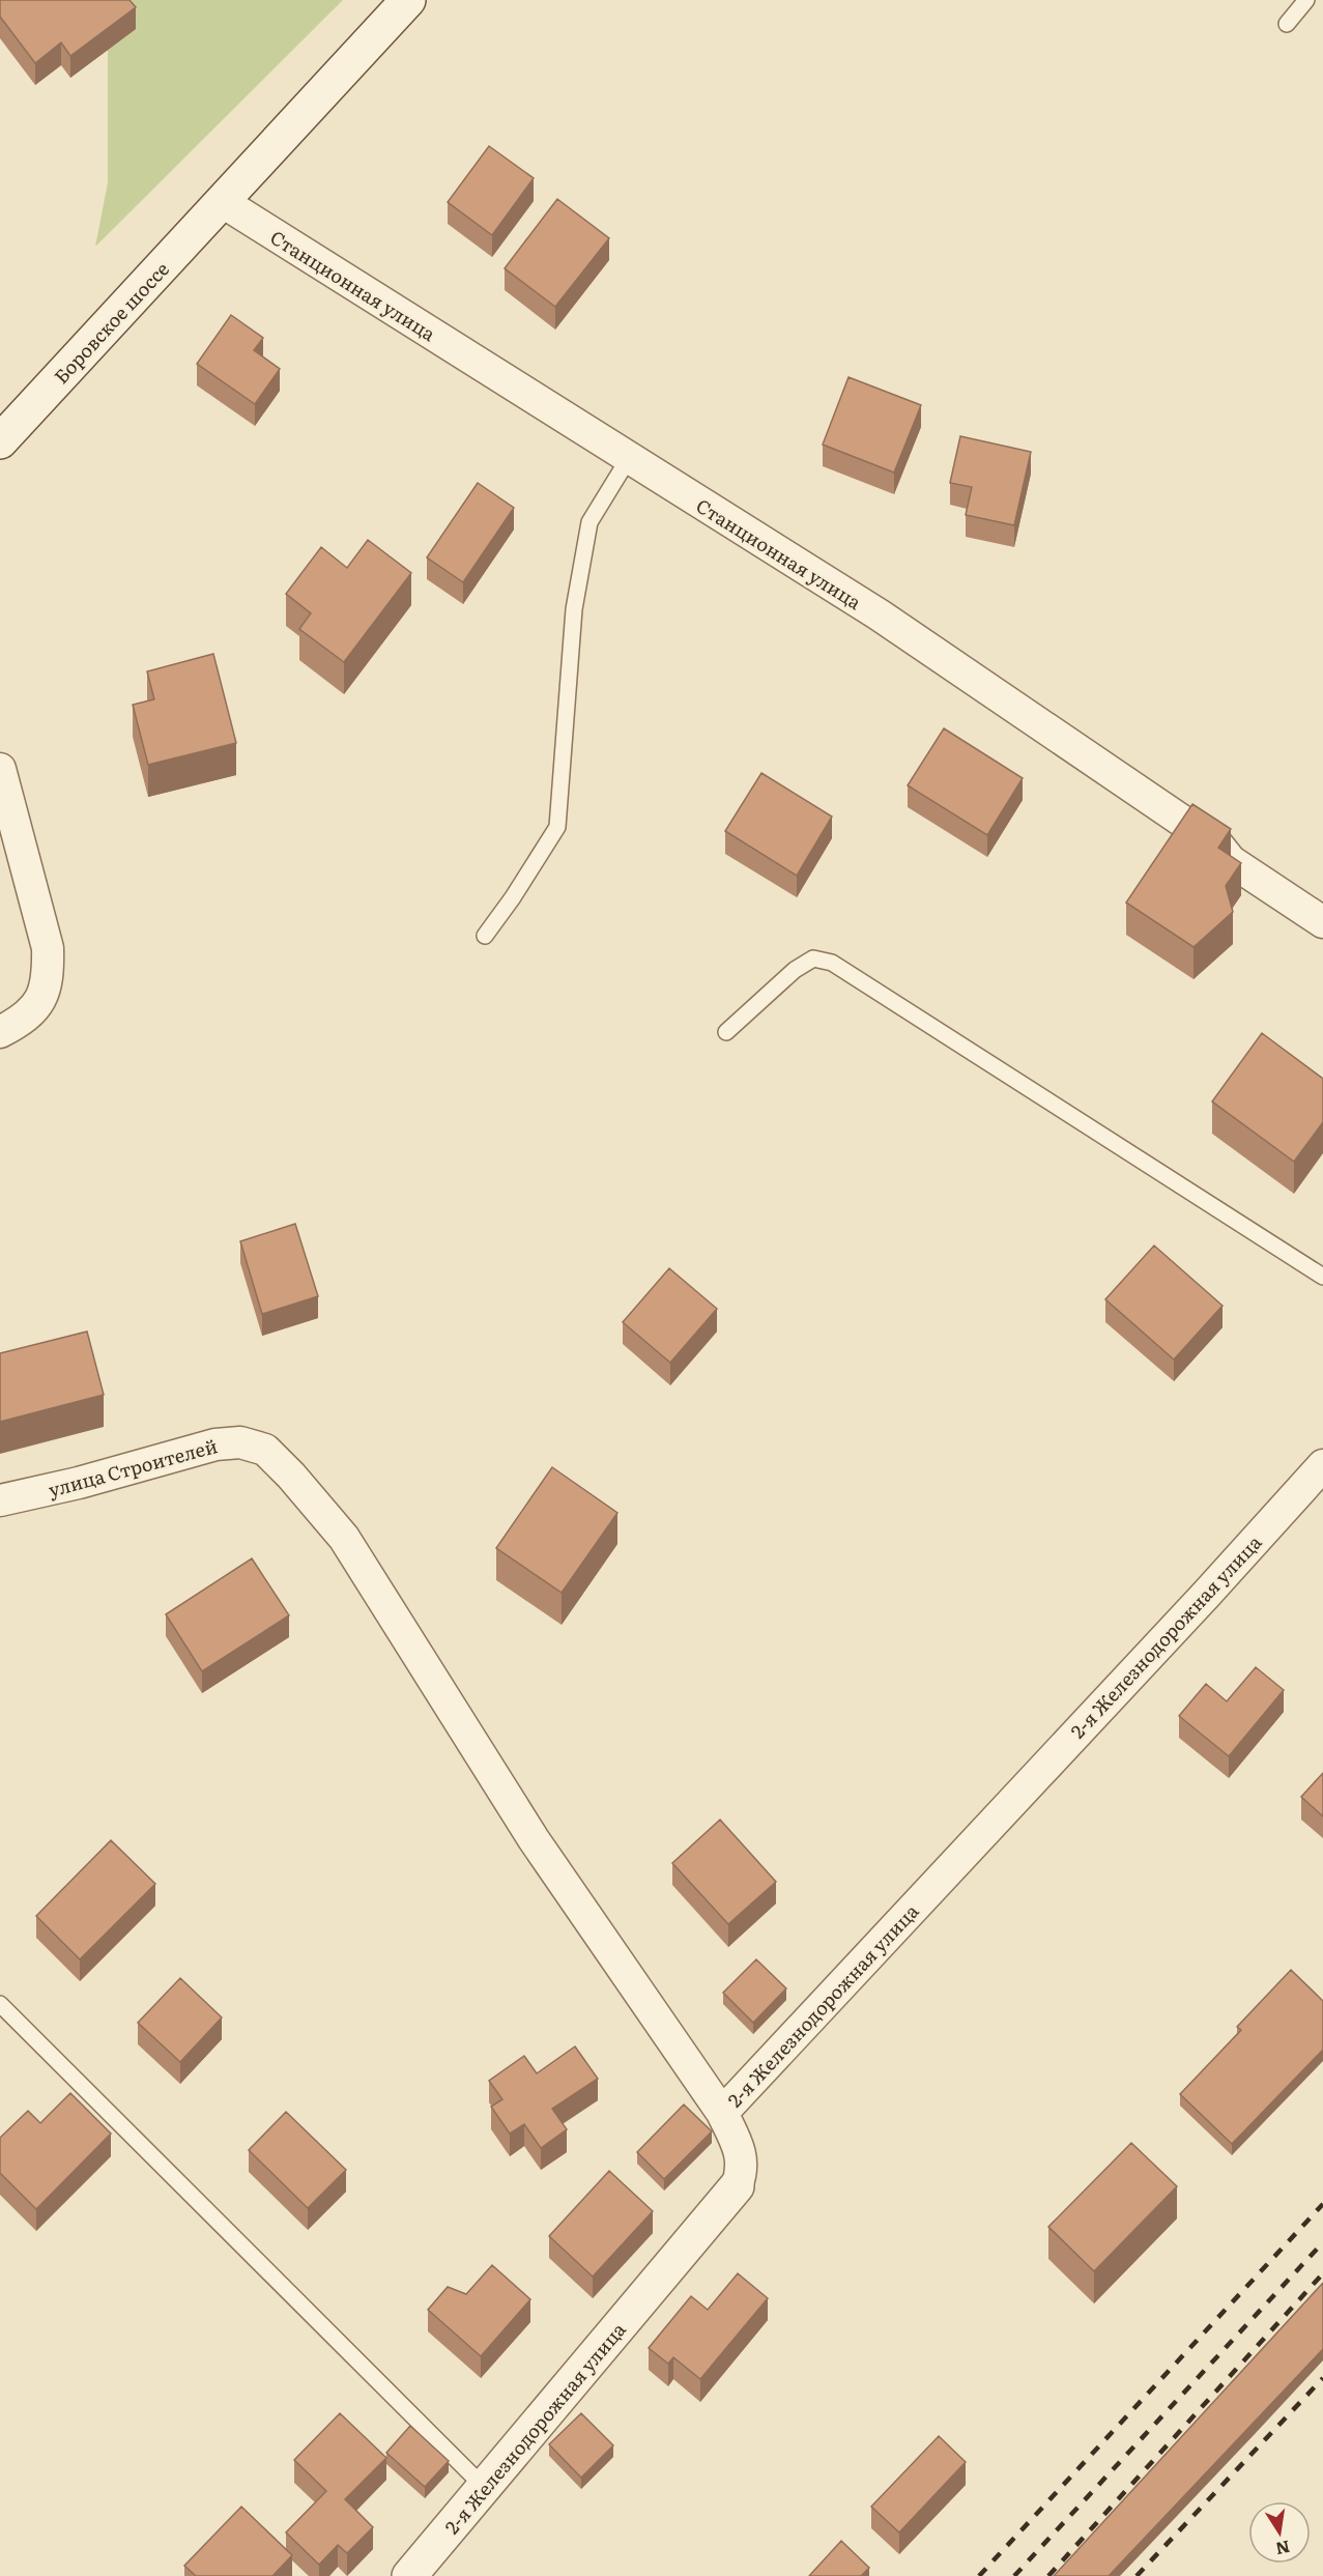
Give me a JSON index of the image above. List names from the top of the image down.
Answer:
{
  "streets": {
    "main road": ["Боровское шоссе", "2-я Железнодорожная улица"],
    "street": ["Станционная улица", "улица Строителей"]
  },
  "crossings": [
    ["Станционная улица", "Боровское шоссе"],
    ["улица Строителей", "2-я Железнодорожная улица"]
  ],
  "north": "bottom"
}
